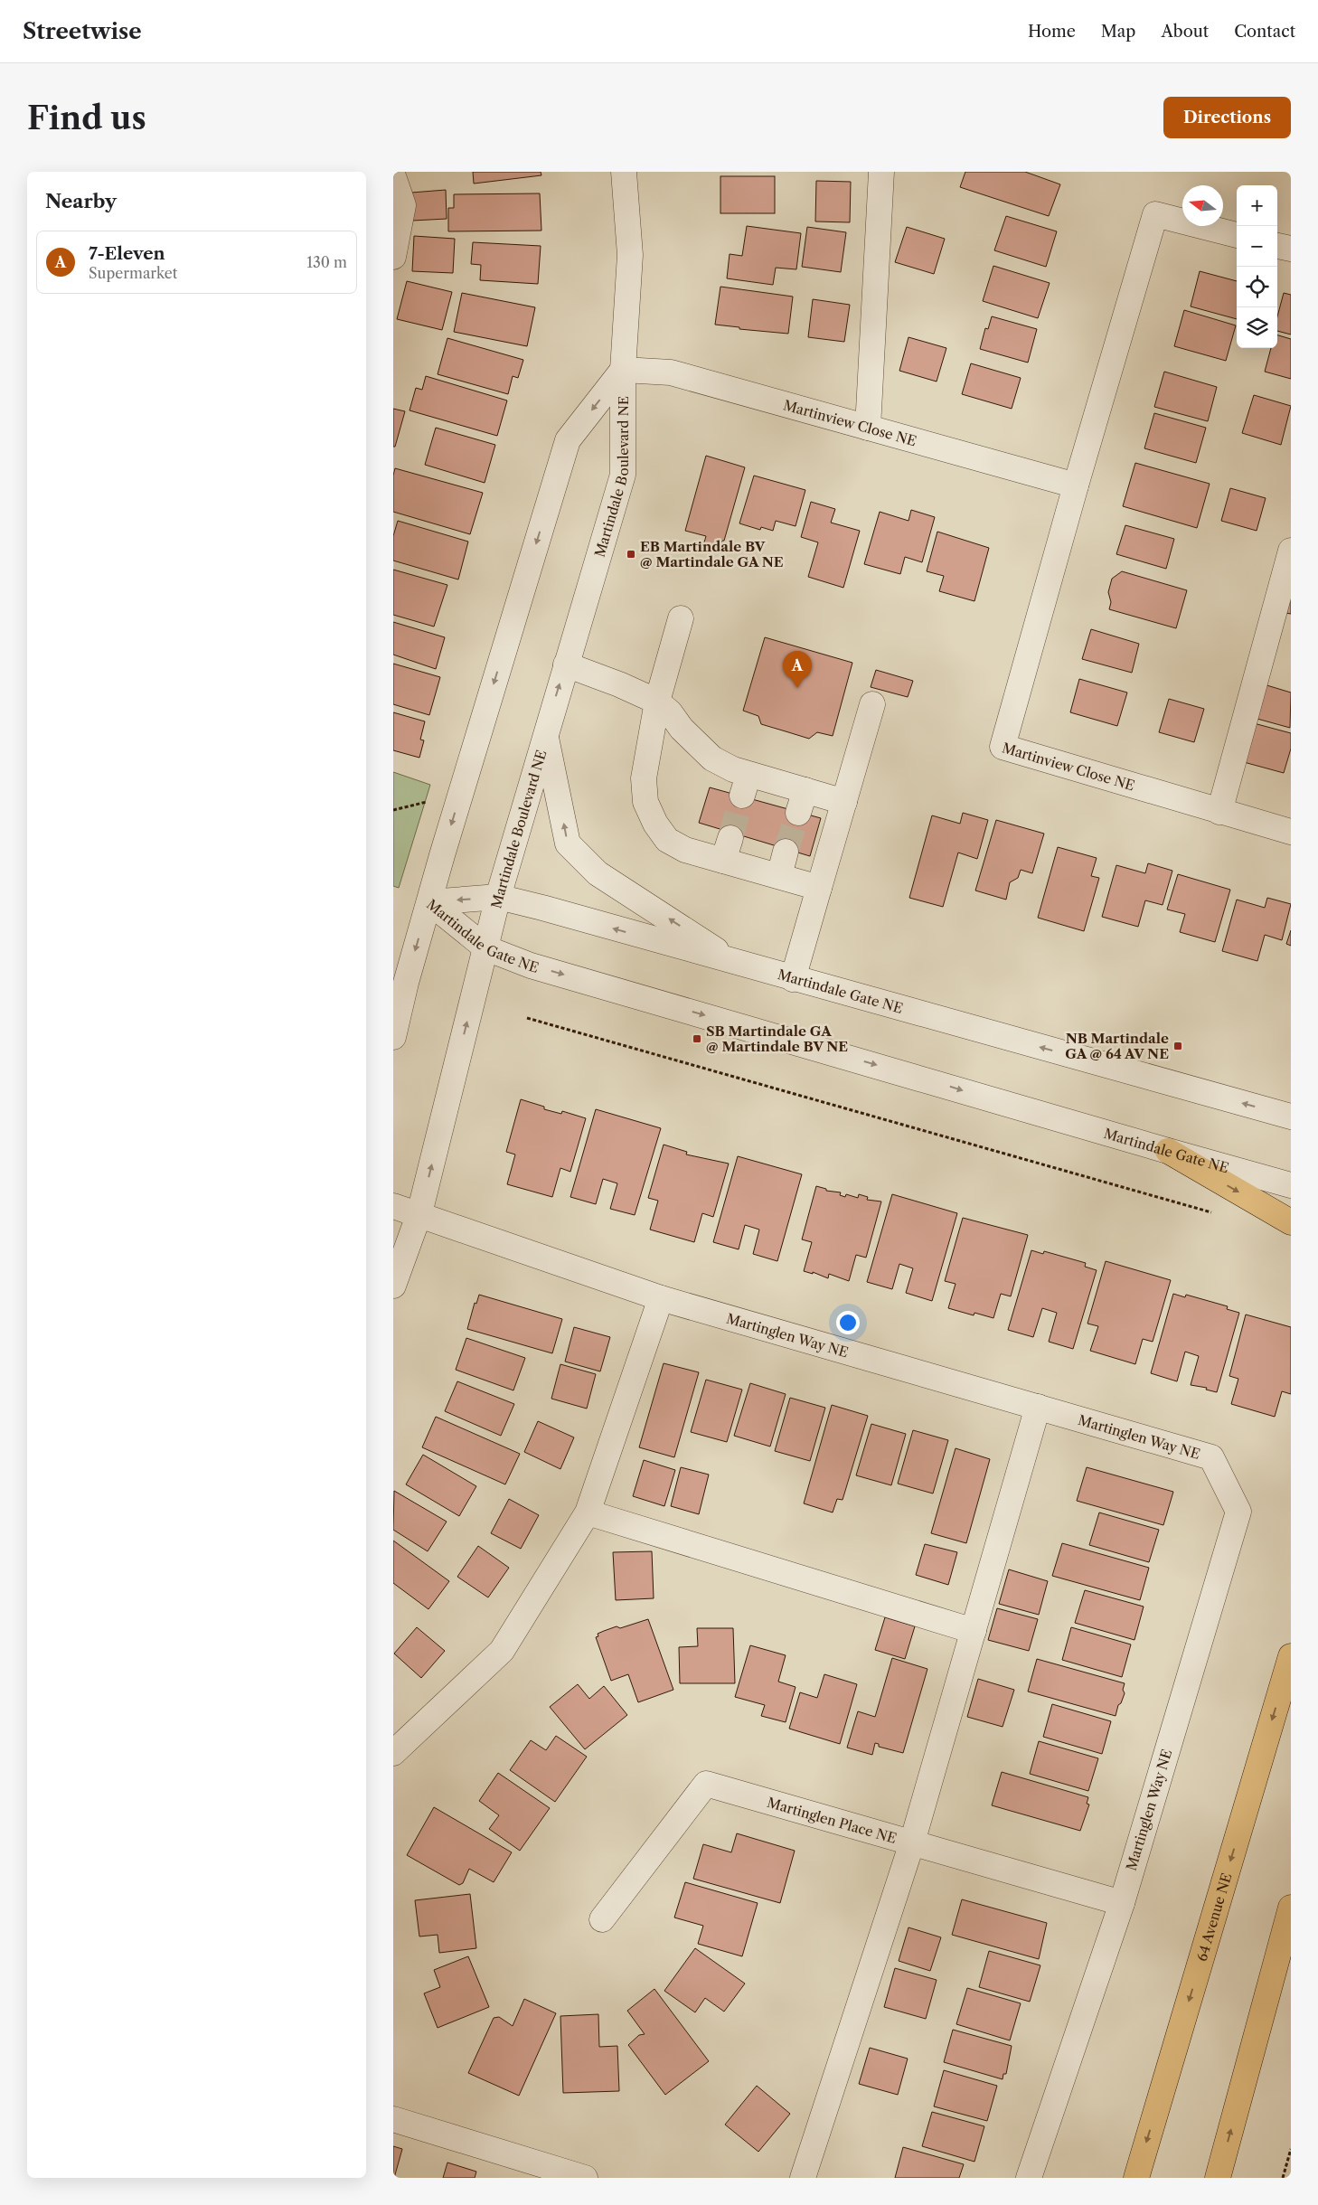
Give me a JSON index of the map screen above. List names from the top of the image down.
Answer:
{
  "streets": {
    "main road": ["64 Avenue NE"],
    "street": [
      "Martinview Close NE",
      "Martindale Boulevard NE",
      "Martindale Gate NE",
      "Martinglen Way NE",
      "Martinglen Place NE"
    ]
  },
  "crossings": [
    ["Martinview Close NE", "Martindale Boulevard NE"],
    ["Martindale Boulevard NE", "Martindale Gate NE"],
    ["Martindale Boulevard NE", "Martinglen Way NE"],
    ["Martinglen Way NE", "Martinglen Place NE"]
  ],
  "places": {
    "transit": ["EB Martindale BV @ Martindale GA NE", "SB Martindale GA @ Martindale BV NE", "NB Martindale GA @ 64 AV NE"]
  },
  "north": "left",
  "page": {
    "header": "Streetwise",
    "nav": [
      "Home",
      "Map",
      "About",
      "Contact"
    ],
    "buttons": "Directions",
    "title": "Find us",
    "heading": "Nearby",
    "map_buttons": ["+", "−"],
    "list": [
      {
        "mark": "A",
        "name": "7-Eleven",
        "note": "Supermarket",
        "value": "130 m"
      }
    ],
    "pins": "A"
  }
}
